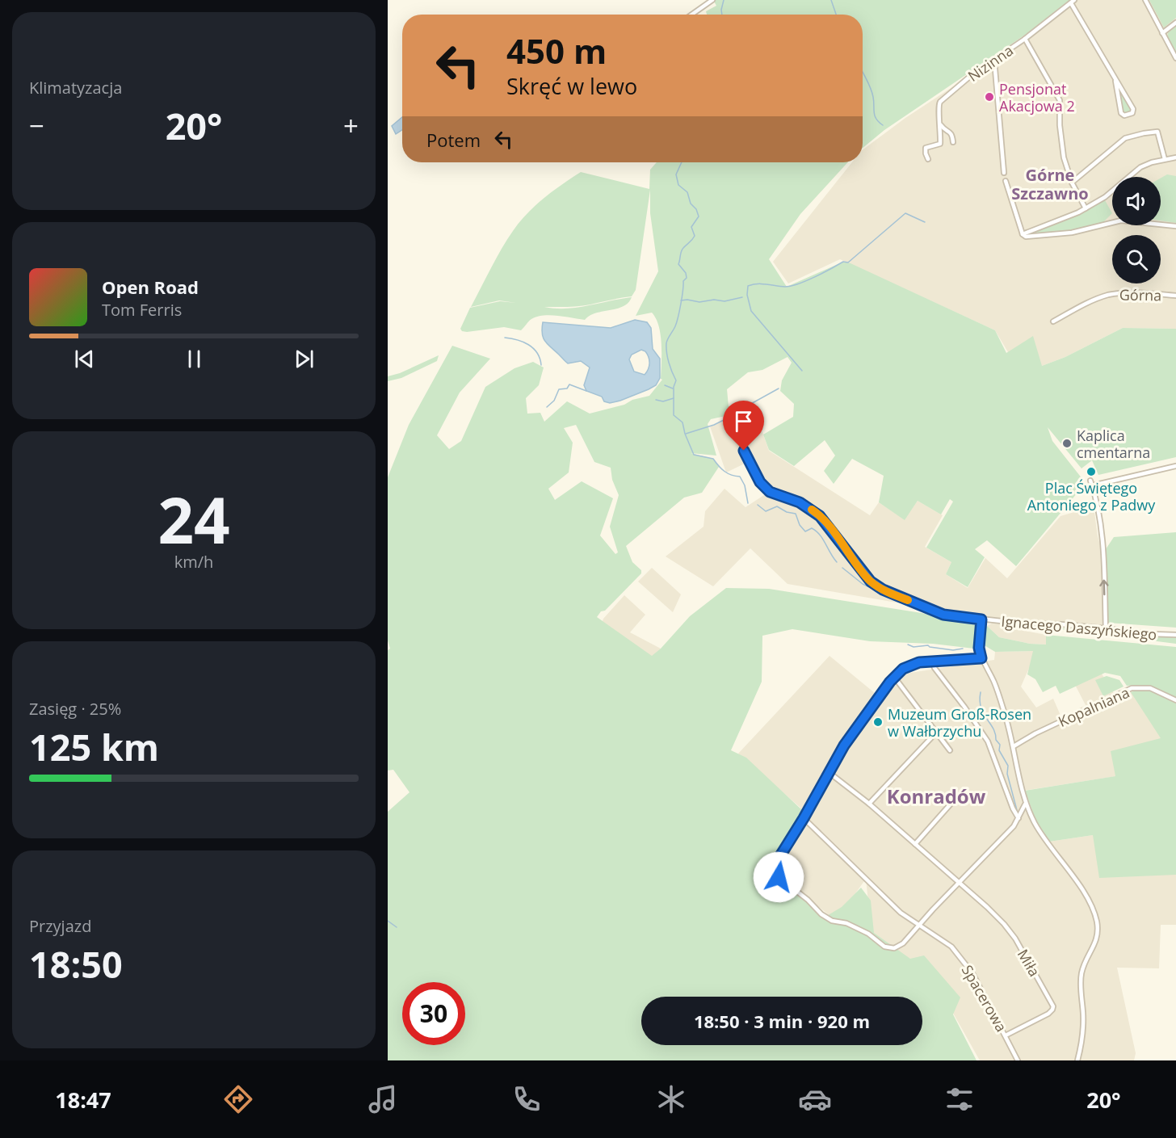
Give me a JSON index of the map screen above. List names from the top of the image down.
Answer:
{
  "streets": {
    "street": [
      "Nizinna",
      "Górna",
      "Ignacego Daszyńskiego",
      "Kopalniana",
      "Miła",
      "Spacerowa"
    ]
  },
  "crossings": [
    ["Miła", "Spacerowa"]
  ],
  "districts": ["Górne Szczawno", "Konradów"],
  "places": [
    "Pensjonat Akacjowa 2",
    "Kaplica cmentarna",
    "Plac Świętego Antoniego z Padwy",
    "Muzeum Groß-Rosen w Wałbrzychu"
  ],
  "page": {
    "tile": [
      "Klimatyzacja",
      ["24", "km/h"],
      ["Zasięg · 25%", "125 km"],
      ["Przyjazd", "18:50"]
    ],
    "turn": ["450 m", "Skręć w lewo"],
    "heat": ["−", "20°", "+"],
    "then": "Potem",
    "song": ["Open Road", "Tom Ferris"],
    "limit": "30",
    "trip": "18:50 · 3 min · 920 m",
    "tabs": ["18:47", "20°"]
  }
}
